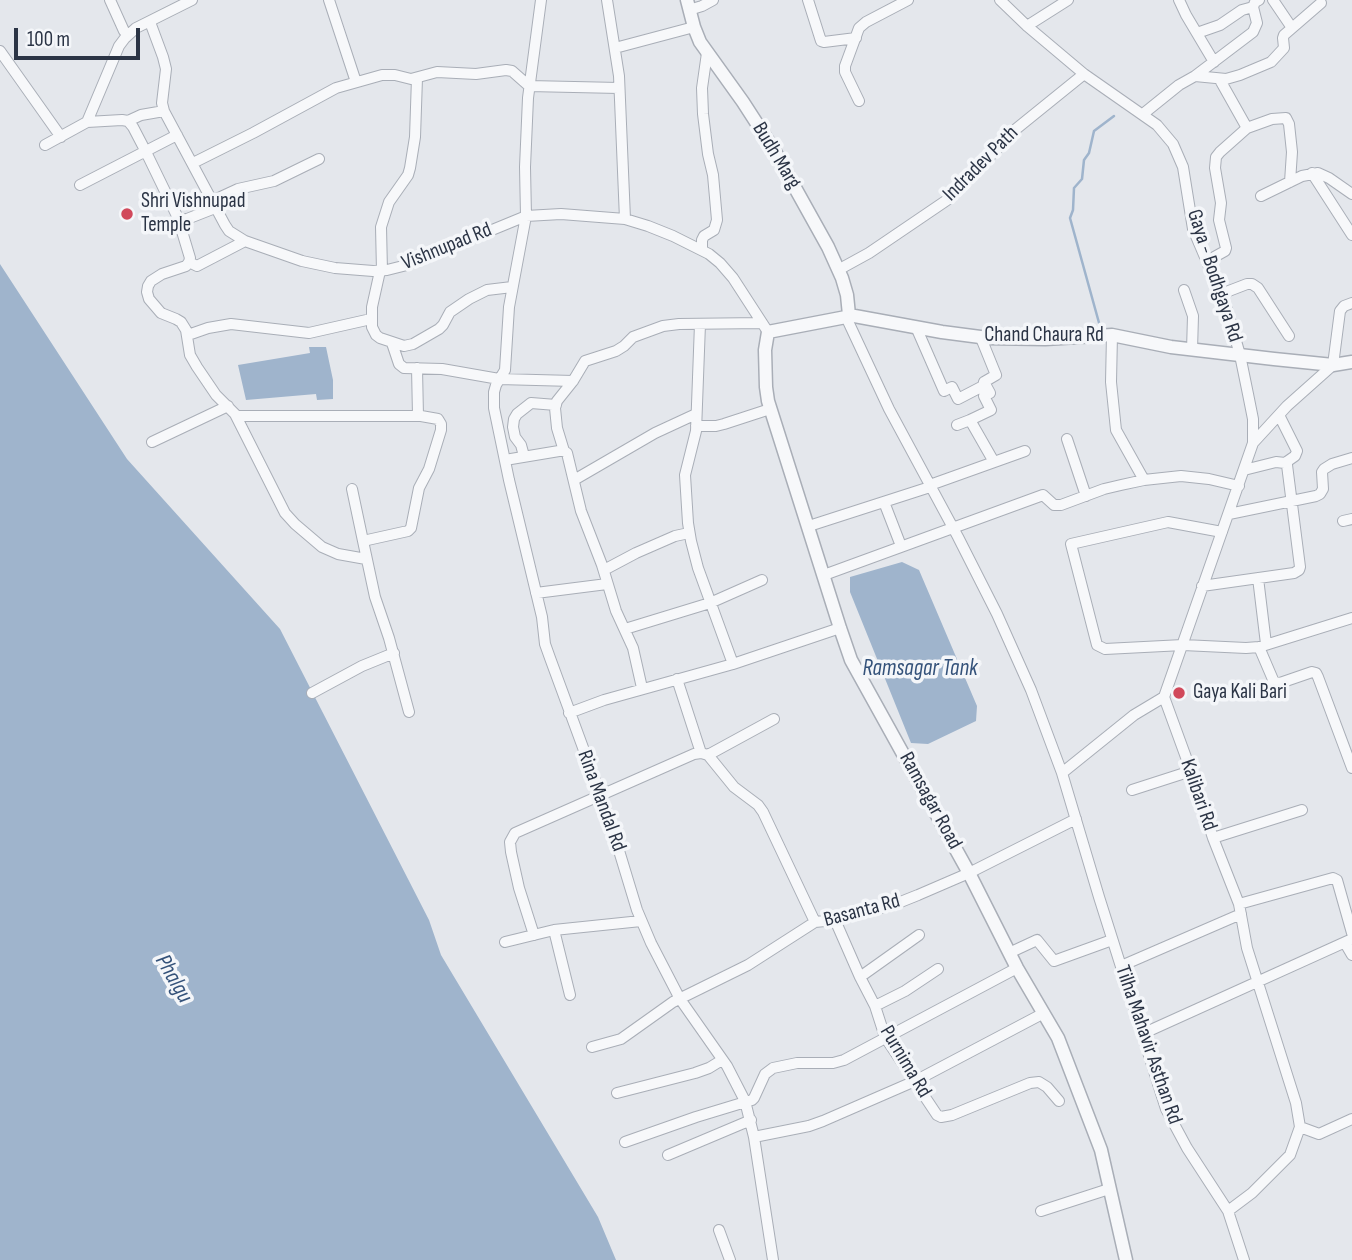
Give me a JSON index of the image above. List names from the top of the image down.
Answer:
{
  "streets": {
    "street": [
      "Budh Marg",
      "Indradev Path",
      "Vishnupad Rd",
      "Gaya - Bodhgaya Rd",
      "Chand Chaura Rd",
      "Kalibari Rd",
      "Rina Mandal Rd",
      "Ramsagar Road",
      "Basanta Rd",
      "Tilha Mahavir Asthan Rd",
      "Purnima Rd"
    ]
  },
  "crossings": [
    ["Budh Marg", "Indradev Path"],
    ["Budh Marg", "Chand Chaura Rd"],
    ["Budh Marg", "Tilha Mahavir Asthan Rd"],
    ["Indradev Path", "Gaya - Bodhgaya Rd"],
    ["Vishnupad Rd", "Rina Mandal Rd"],
    ["Vishnupad Rd", "Ramsagar Road"],
    ["Gaya - Bodhgaya Rd", "Chand Chaura Rd"],
    ["Chand Chaura Rd", "Tilha Mahavir Asthan Rd"],
    ["Rina Mandal Rd", "Basanta Rd"],
    ["Ramsagar Road", "Basanta Rd"],
    ["Basanta Rd", "Tilha Mahavir Asthan Rd"],
    ["Basanta Rd", "Purnima Rd"]
  ],
  "water": ["Ramsagar Tank", "Phalgu"],
  "places": ["Shri Vishnupad Temple", "Gaya Kali Bari"],
  "scale_bar": "100 m"
}
